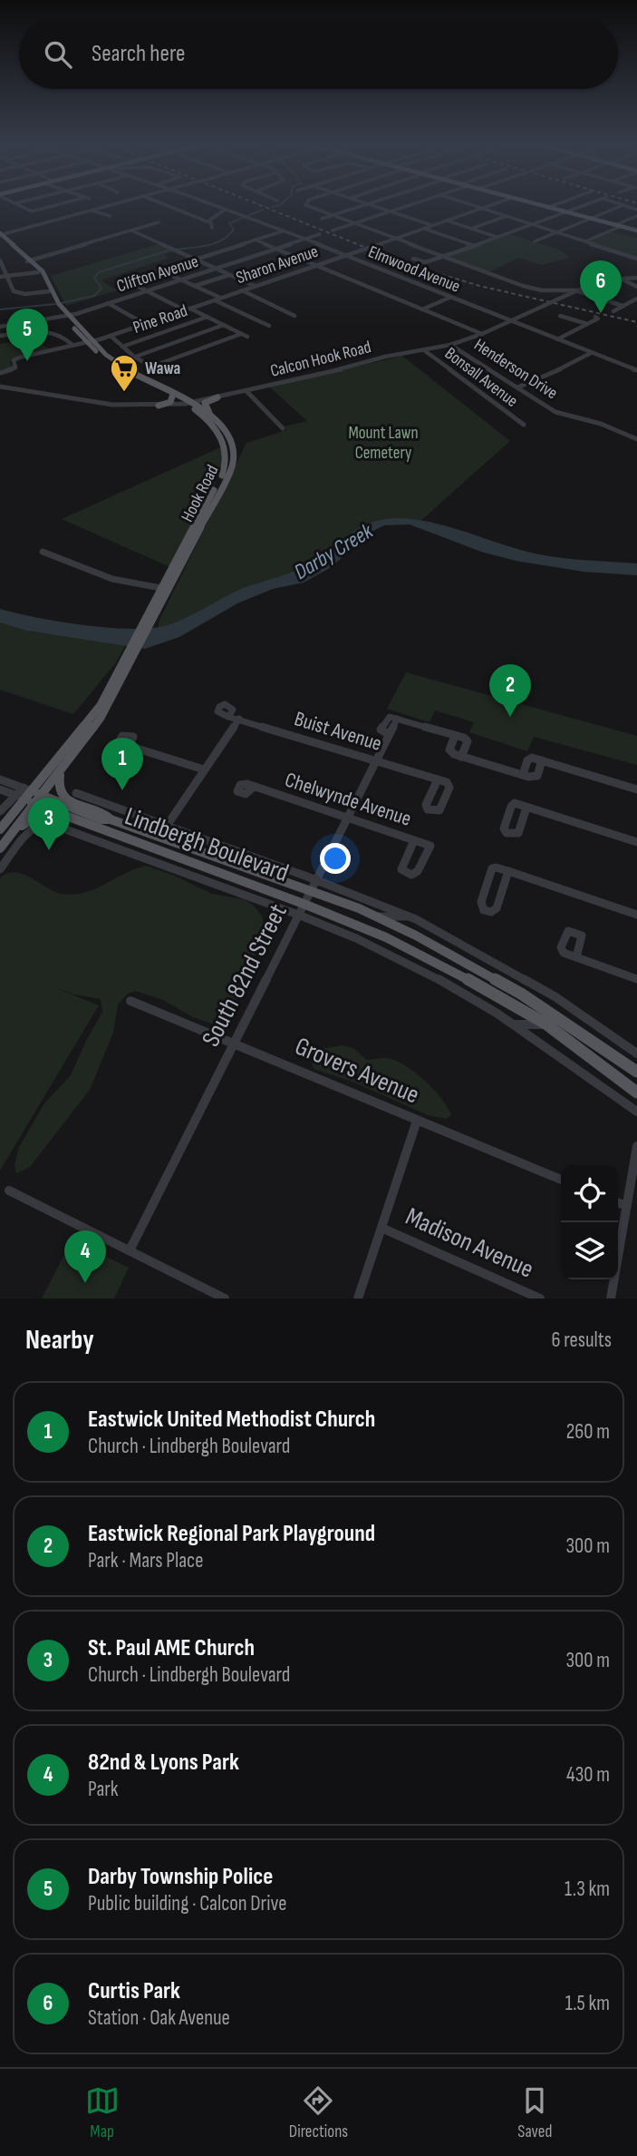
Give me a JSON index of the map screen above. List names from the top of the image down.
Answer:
{
  "streets": {
    "main road": ["Hook Road", "Lindbergh Boulevard"],
    "street": [
      "Sharon Avenue",
      "Elmwood Avenue",
      "Clifton Avenue",
      "Pine Road",
      "Calcon Hook Road",
      "Henderson Drive",
      "Bonsall Avenue",
      "Buist Avenue",
      "Chelwynde Avenue",
      "South 82nd Street",
      "Grovers Avenue",
      "Madison Avenue"
    ]
  },
  "crossings": [
    ["Sharon Avenue", "Elmwood Avenue"],
    ["Sharon Avenue", "Hook Road"],
    ["Elmwood Avenue", "Clifton Avenue"],
    ["Elmwood Avenue", "Calcon Hook Road"],
    ["Clifton Avenue", "Hook Road"],
    ["Calcon Hook Road", "Henderson Drive"],
    ["Calcon Hook Road", "Bonsall Avenue"],
    ["Calcon Hook Road", "Hook Road"],
    ["Buist Avenue", "South 82nd Street"],
    ["Chelwynde Avenue", "South 82nd Street"],
    ["Lindbergh Boulevard", "South 82nd Street"],
    ["South 82nd Street", "Grovers Avenue"]
  ],
  "water": ["Darby Creek"],
  "parks": ["Mount Lawn Cemetery"],
  "places": {
    "supermarket": ["Wawa"]
  },
  "page": {
    "search": "Search here",
    "pins": [
      "6",
      "5",
      "2",
      "1",
      "3",
      "4"
    ],
    "heading": ["Nearby", "6 results"],
    "list": [
      {
        "mark": "1",
        "name": "Eastwick United Methodist Church",
        "note": "Church · Lindbergh Boulevard",
        "value": "260 m"
      },
      {
        "mark": "2",
        "name": "Eastwick Regional Park Playground",
        "note": "Park · Mars Place",
        "value": "300 m"
      },
      {
        "mark": "3",
        "name": "St. Paul AME Church",
        "note": "Church · Lindbergh Boulevard",
        "value": "300 m"
      },
      {
        "mark": "4",
        "name": "82nd & Lyons Park",
        "note": "Park",
        "value": "430 m"
      },
      {
        "mark": "5",
        "name": "Darby Township Police",
        "note": "Public building · Calcon Drive",
        "value": "1.3 km"
      },
      {
        "mark": "6",
        "name": "Curtis Park",
        "note": "Station · Oak Avenue",
        "value": "1.5 km"
      }
    ],
    "nav": ["Map", "Directions", "Saved"]
  }
}
